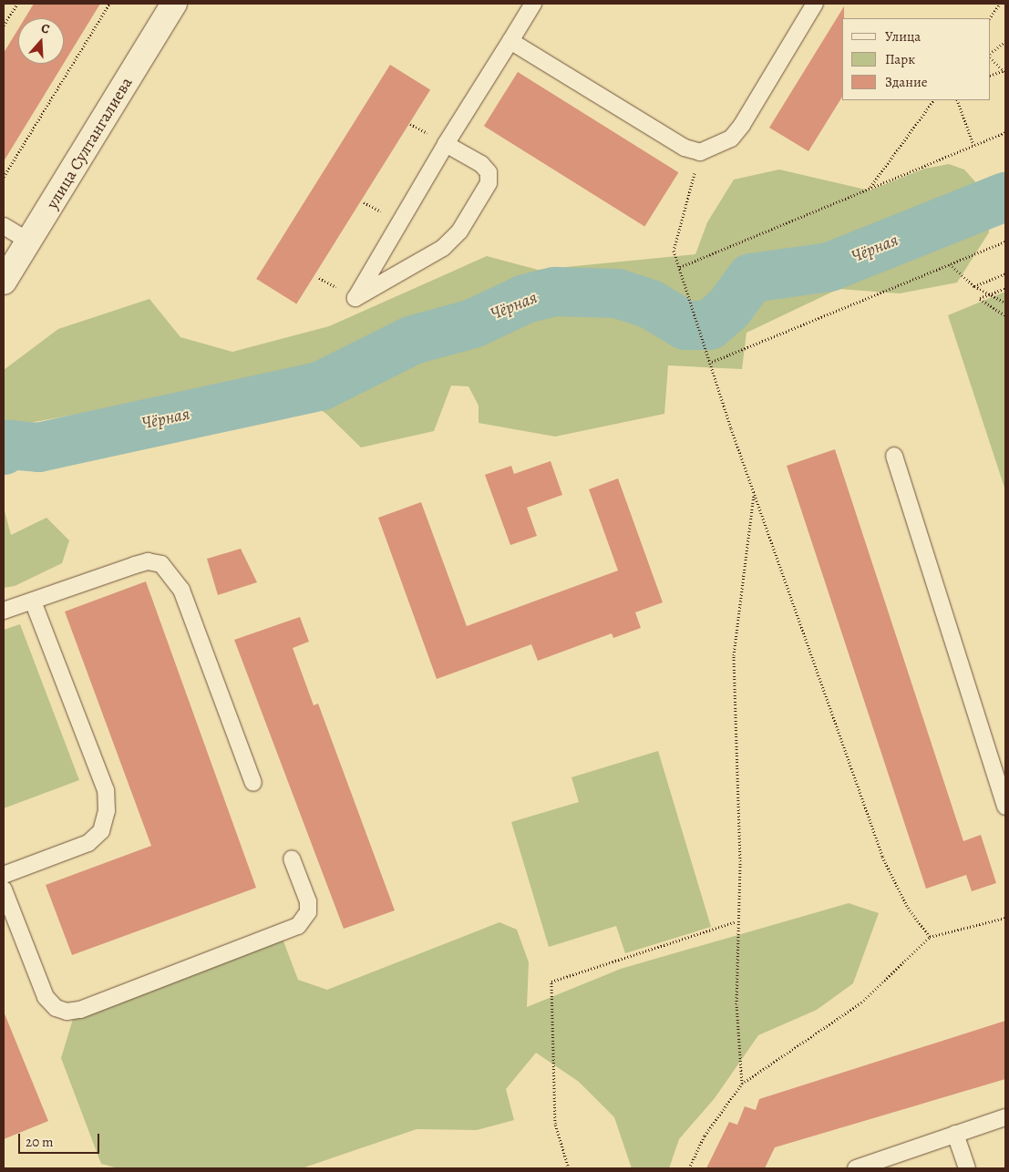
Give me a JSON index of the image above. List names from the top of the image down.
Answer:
{
  "streets": {
    "street": ["улица Султангалиева"]
  },
  "water": ["Чёрная"],
  "legend": ["Улица", "Парк", "Здание"],
  "scale_bar": "20 m",
  "north": "top"
}
